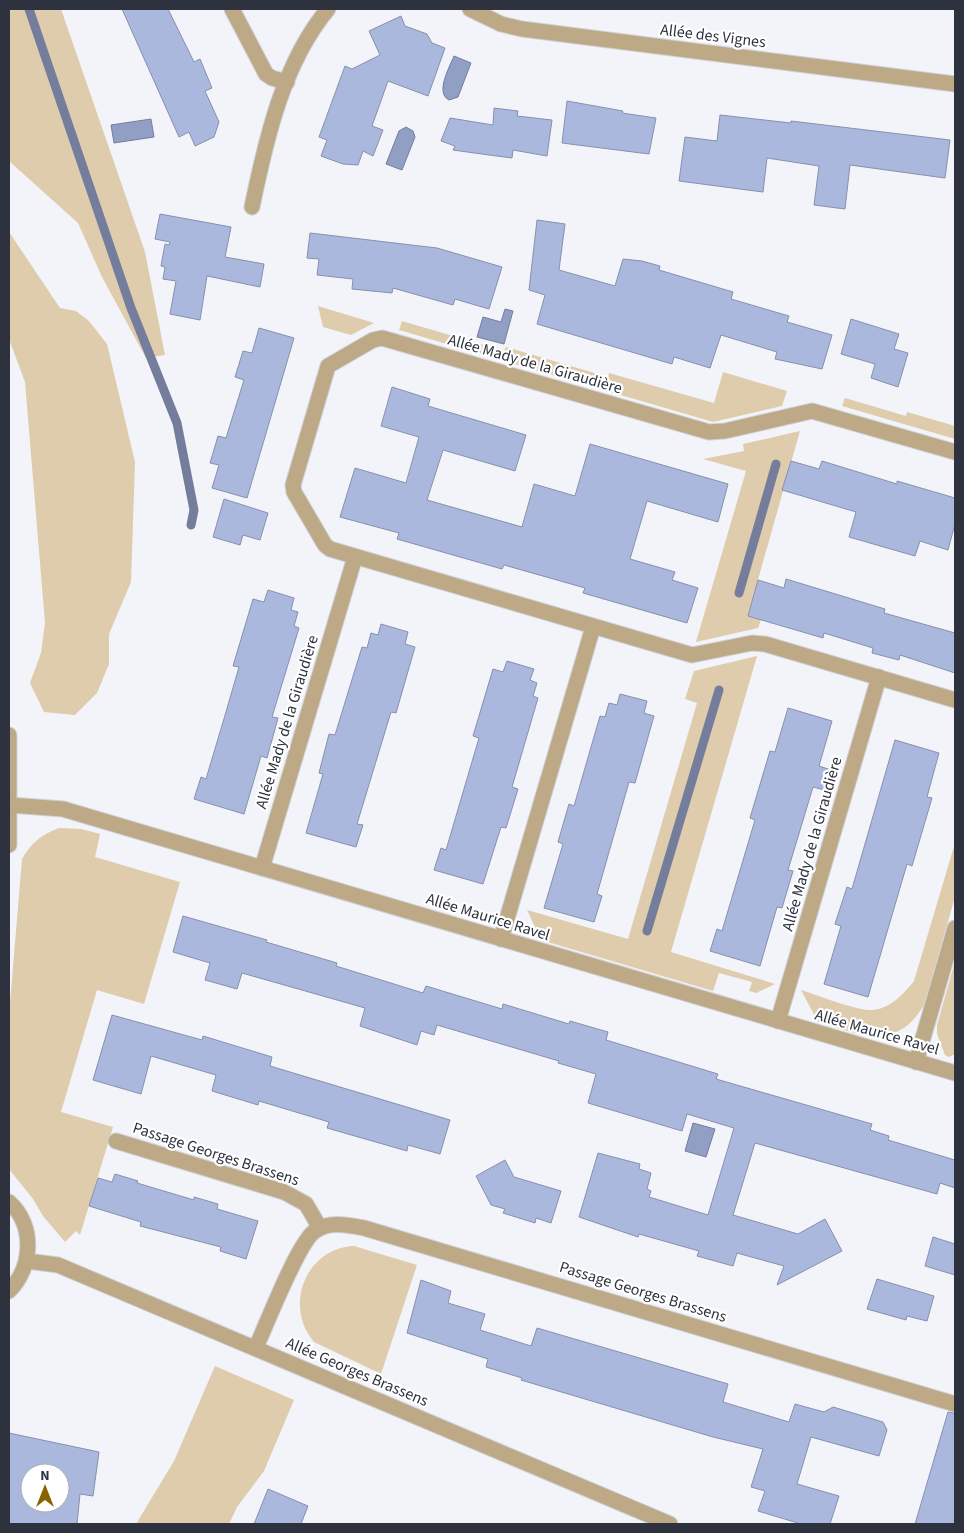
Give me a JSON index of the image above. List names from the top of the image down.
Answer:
{
  "streets": {
    "street": [
      "Allée des Vignes",
      "Allée Mady de la Giraudière",
      "Allée Maurice Ravel",
      "Passage Georges Brassens",
      "Allée Georges Brassens"
    ]
  },
  "crossings": [
    ["Allée Mady de la Giraudière", "Allée Maurice Ravel"]
  ],
  "north": "top"
}
